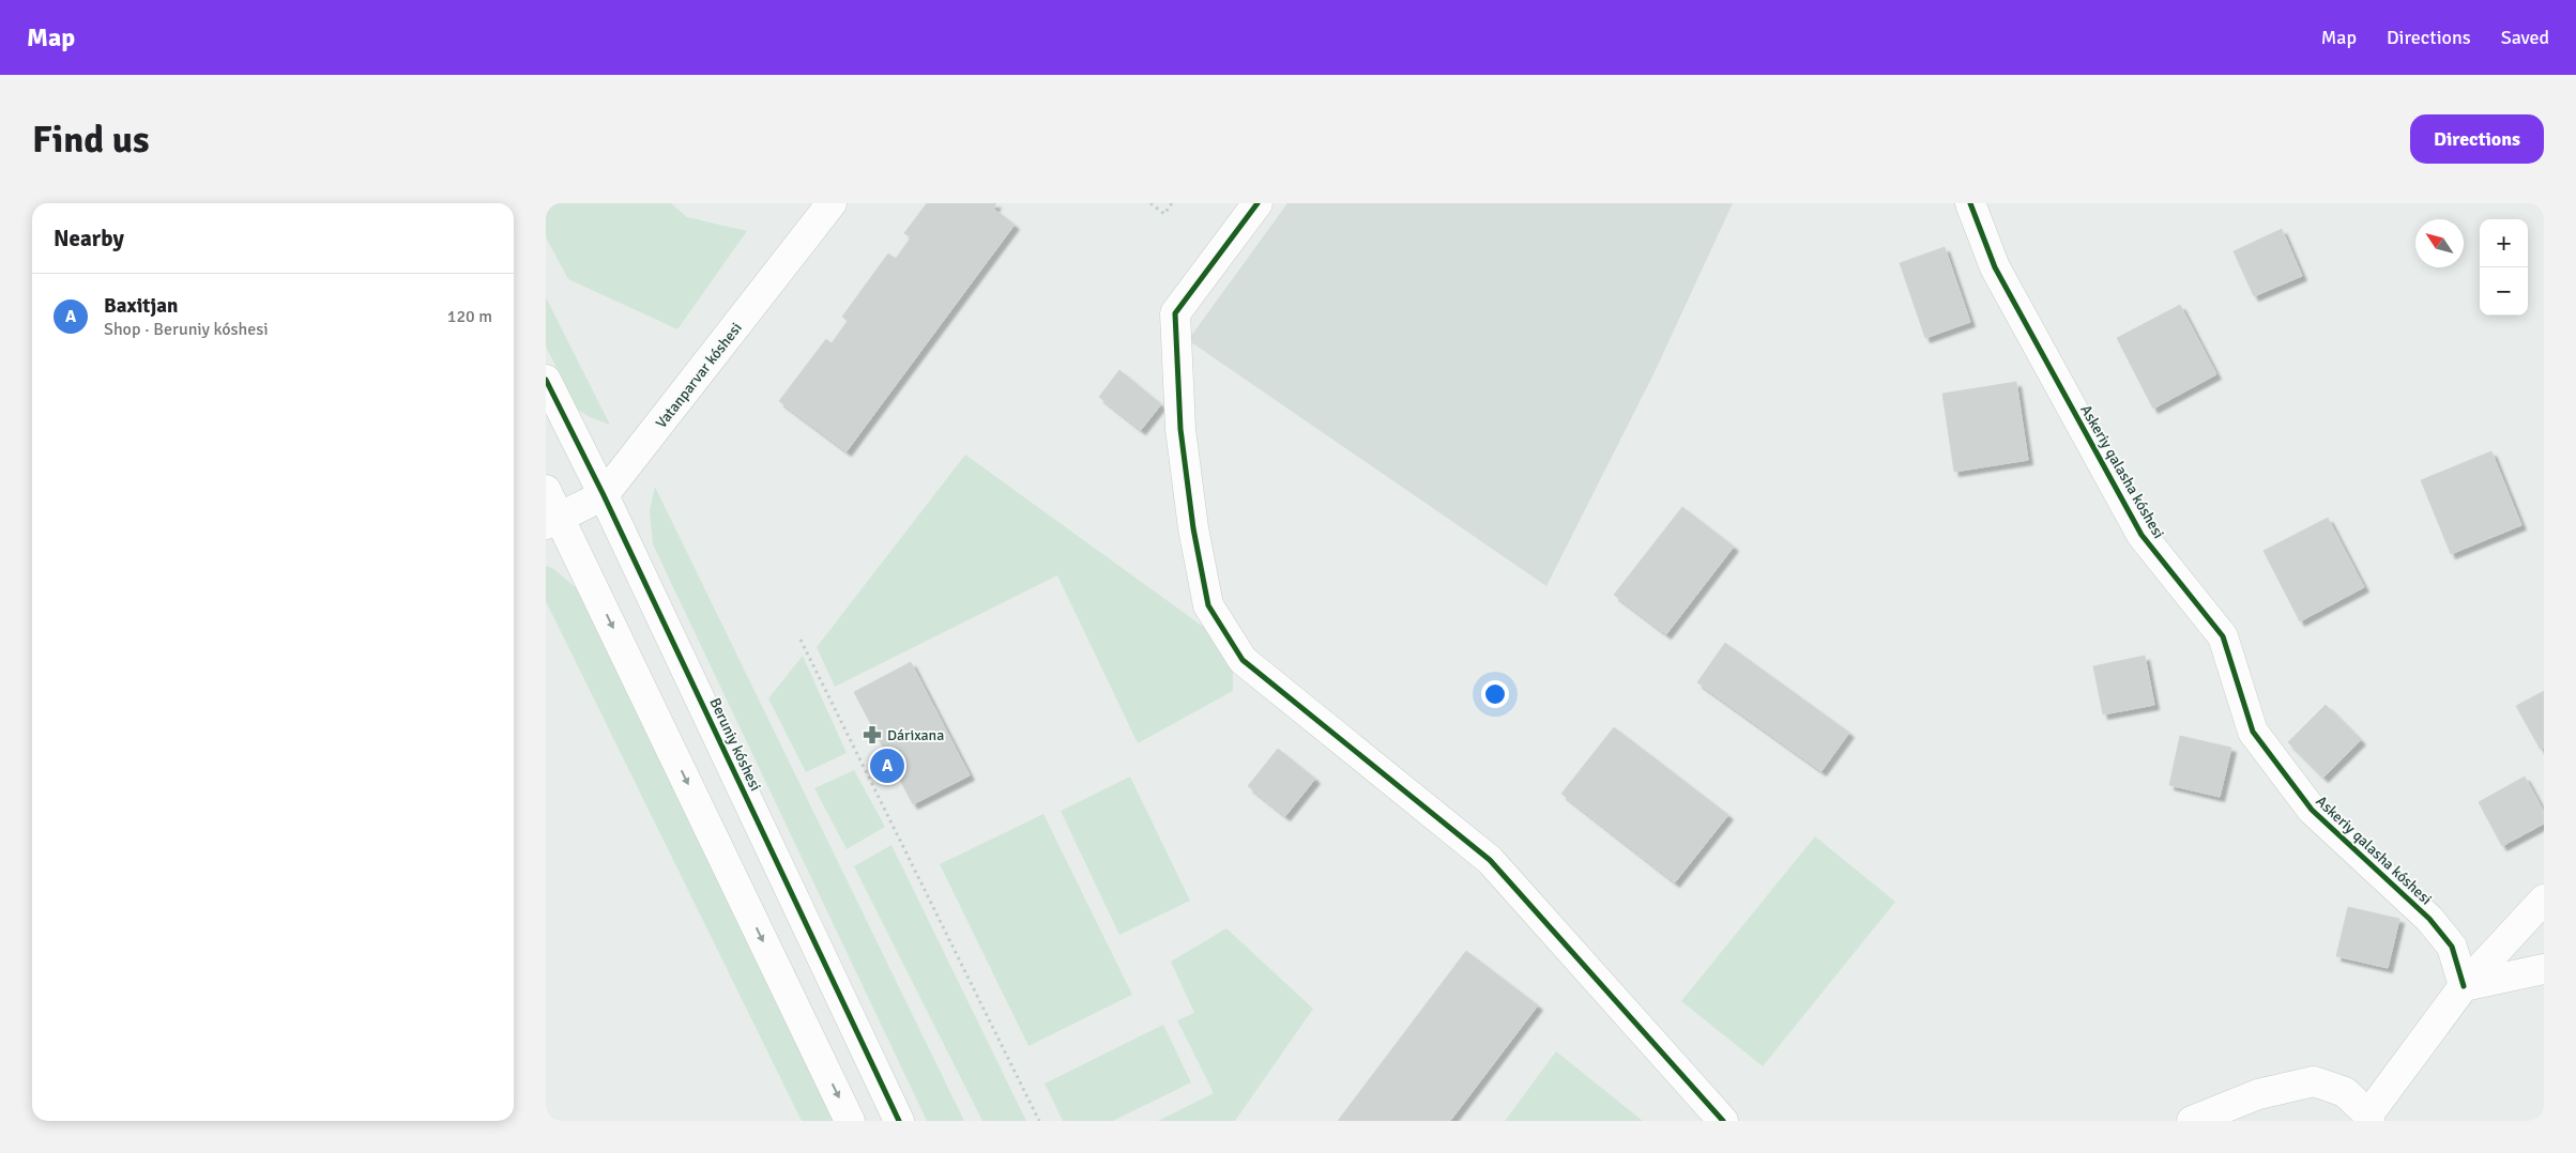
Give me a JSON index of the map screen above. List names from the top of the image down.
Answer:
{
  "streets": {
    "street": ["Vatanparvar kóshesi", "Askeriy qalasha kóshesi", "Beruniy kóshesi"]
  },
  "crossings": [
    ["Vatanparvar kóshesi", "Beruniy kóshesi"]
  ],
  "places": {
    "pharmacy": ["Dárixana"]
  },
  "north": "top left",
  "page": {
    "header": "Map",
    "nav": ["Map", "Directions", "Saved"],
    "buttons": "Directions",
    "title": "Find us",
    "heading": "Nearby",
    "map_buttons": ["+", "−"],
    "list": [
      {
        "mark": "A",
        "name": "Baxitjan",
        "note": "Shop · Beruniy kóshesi",
        "value": "120 m"
      }
    ],
    "pins": "A"
  }
}
